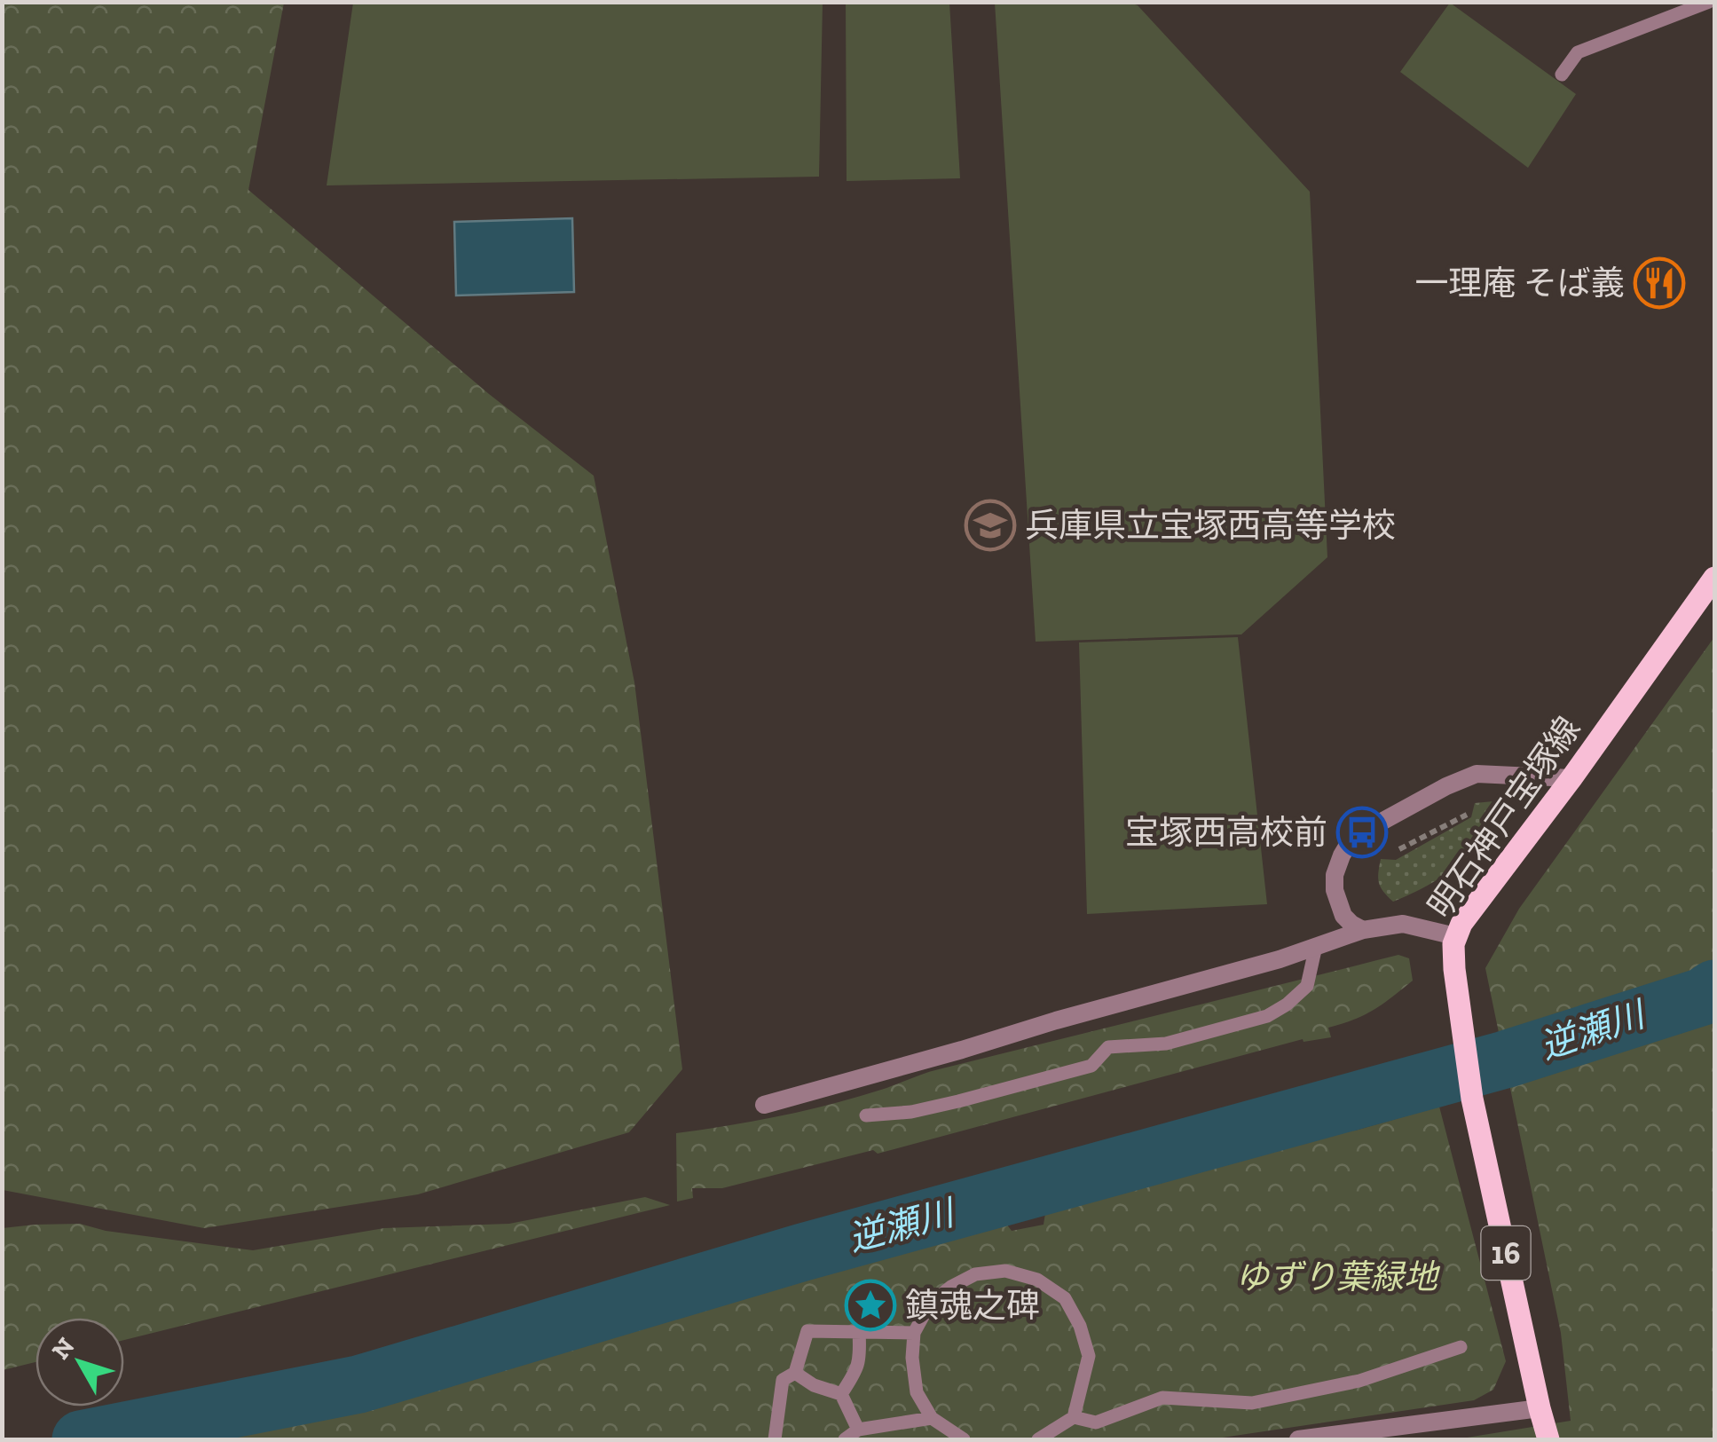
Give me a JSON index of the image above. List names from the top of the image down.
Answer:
{
  "streets": {
    "main road": ["明石神戸宝塚線", "16"]
  },
  "water": ["逆瀬川"],
  "parks": ["ゆずり葉緑地"],
  "places": {
    "restaurant": ["一理庵 そば義"],
    "school or university": ["兵庫県立宝塚西高等学校"],
    "bus stop": ["宝塚西高校前"],
    "place": ["鎮魂之碑"]
  },
  "north": "top left"
}
